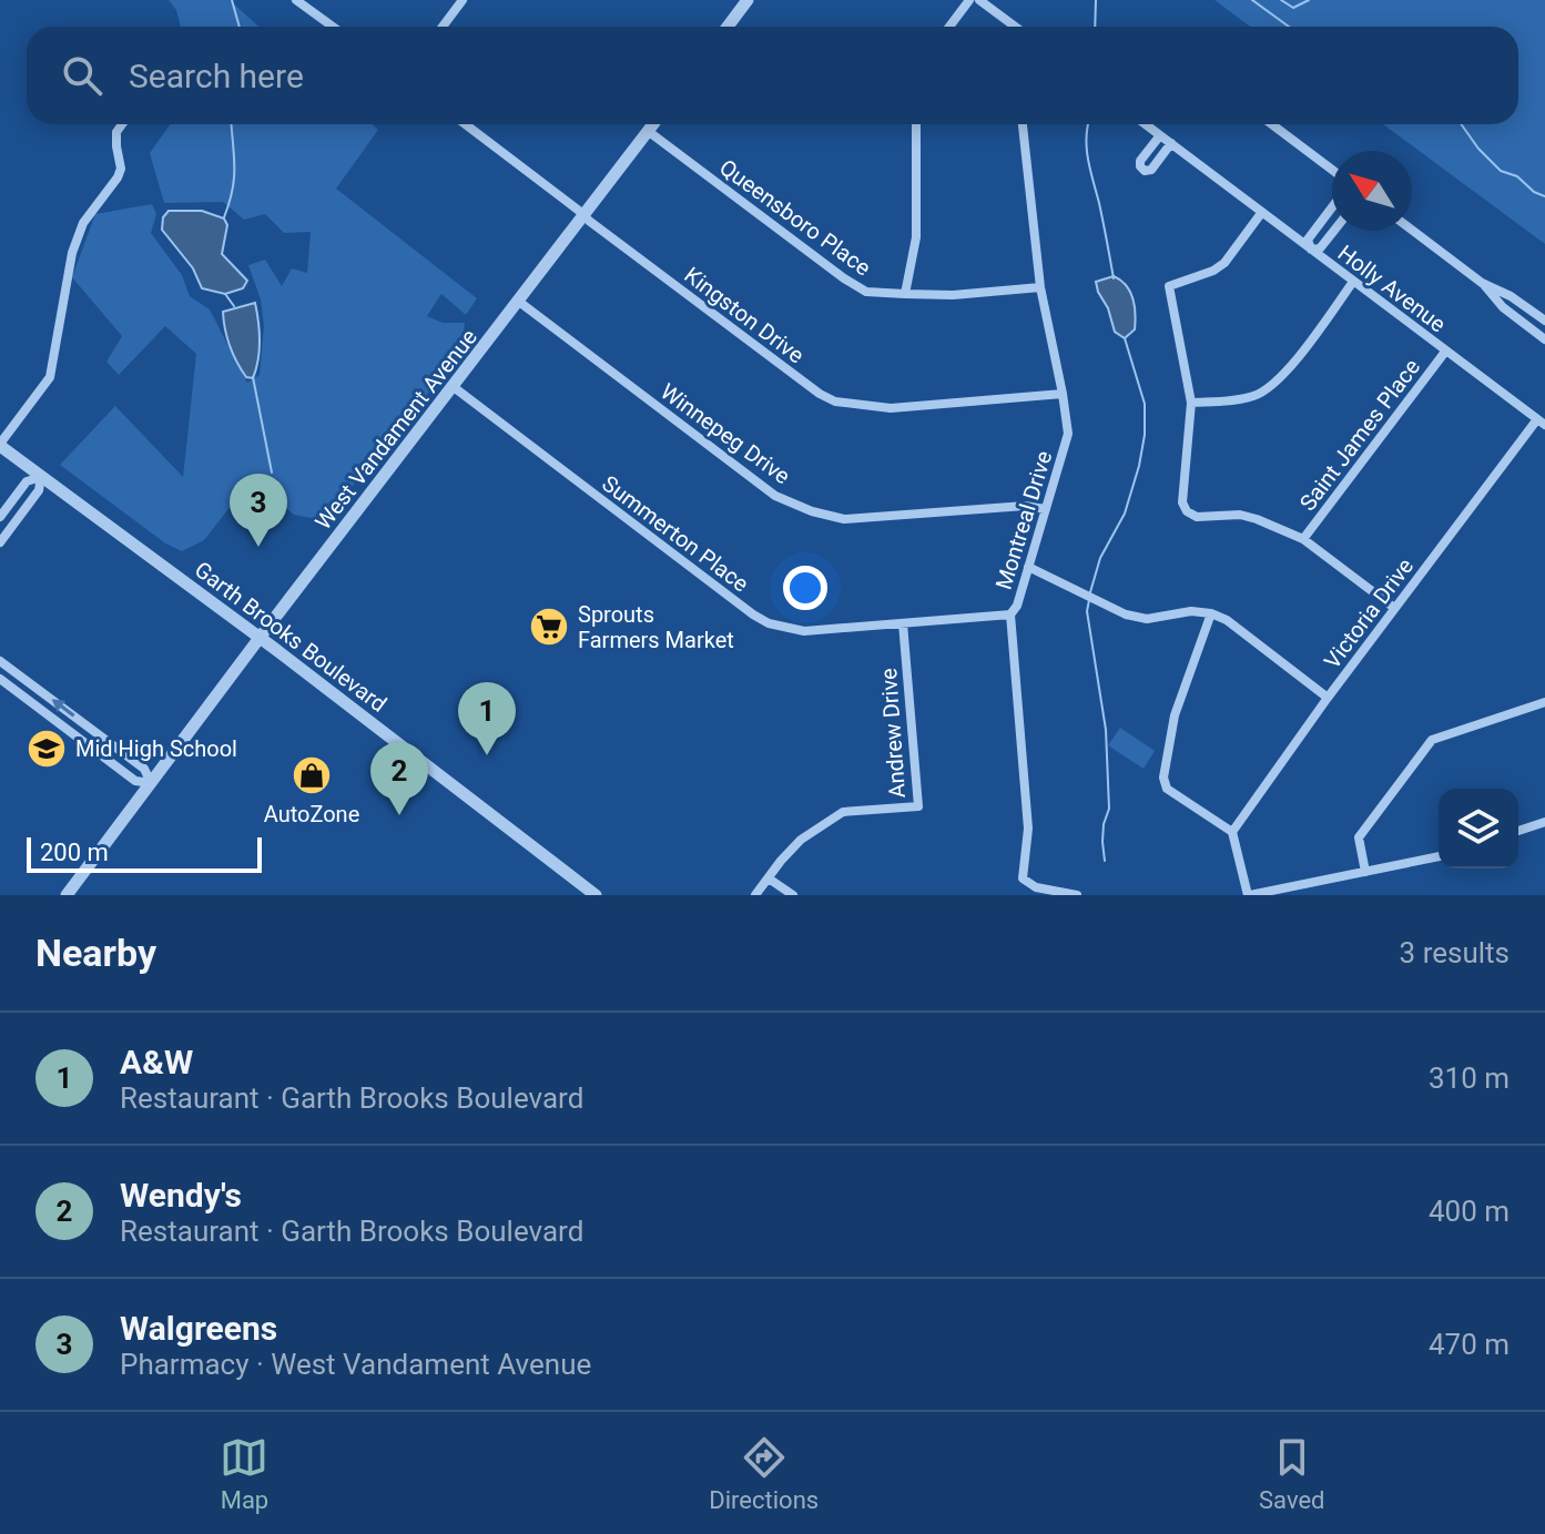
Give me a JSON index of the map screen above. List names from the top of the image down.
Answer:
{
  "streets": {
    "street": [
      "Queensboro Place",
      "Holly Avenue",
      "Kingston Drive",
      "West Vandament Avenue",
      "Winnepeg Drive",
      "Saint James Place",
      "Montreal Drive",
      "Summerton Place",
      "Victoria Drive",
      "Garth Brooks Boulevard",
      "Andrew Drive"
    ]
  },
  "crossings": [
    ["Queensboro Place", "West Vandament Avenue"],
    ["Queensboro Place", "Montreal Drive"],
    ["Holly Avenue", "Saint James Place"],
    ["Holly Avenue", "Victoria Drive"],
    ["Kingston Drive", "West Vandament Avenue"],
    ["Kingston Drive", "Montreal Drive"],
    ["West Vandament Avenue", "Winnepeg Drive"],
    ["West Vandament Avenue", "Summerton Place"],
    ["West Vandament Avenue", "Garth Brooks Boulevard"],
    ["Winnepeg Drive", "Montreal Drive"],
    ["Montreal Drive", "Summerton Place"],
    ["Summerton Place", "Andrew Drive"]
  ],
  "places": {
    "supermarket": ["Sprouts Farmers Market"],
    "school or university": ["Mid High School"],
    "shop": ["AutoZone"]
  },
  "scale_bar": "200 m",
  "north": "top left",
  "page": {
    "search": "Search here",
    "pins": ["3", "1", "2"],
    "scale": "200 m",
    "heading": ["Nearby", "3 results"],
    "list": [
      {
        "mark": "1",
        "name": "A&W",
        "note": "Restaurant · Garth Brooks Boulevard",
        "value": "310 m"
      },
      {
        "mark": "2",
        "name": "Wendy's",
        "note": "Restaurant · Garth Brooks Boulevard",
        "value": "400 m"
      },
      {
        "mark": "3",
        "name": "Walgreens",
        "note": "Pharmacy · West Vandament Avenue",
        "value": "470 m"
      }
    ],
    "nav": ["Map", "Directions", "Saved"]
  }
}
